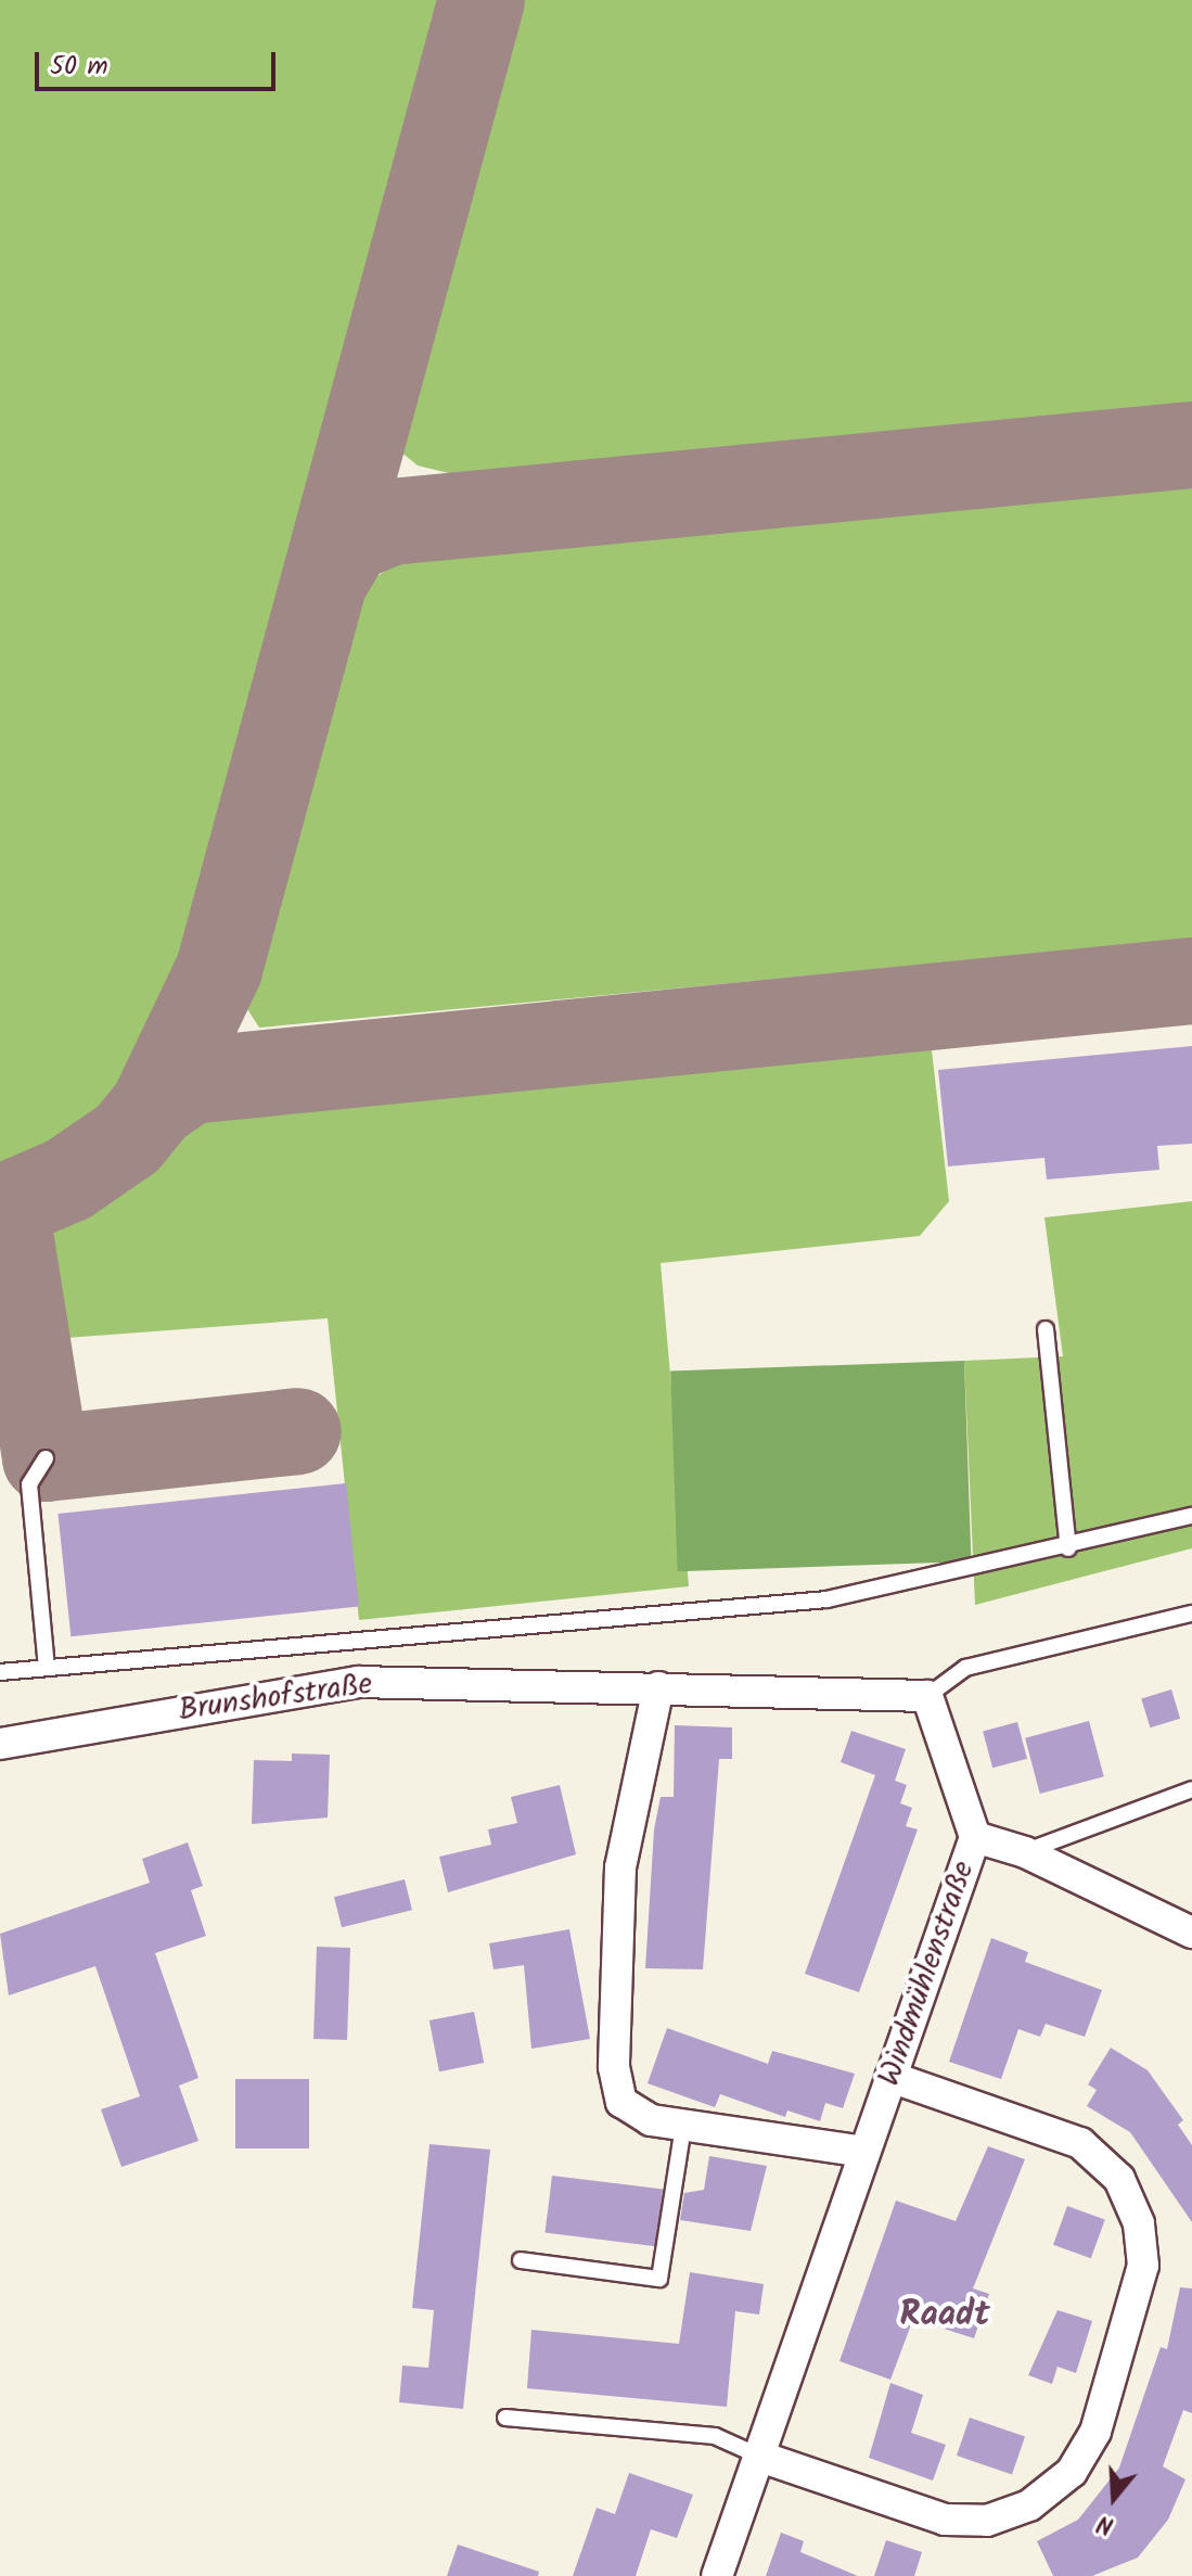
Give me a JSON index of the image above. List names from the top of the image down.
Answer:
{
  "streets": {
    "street": ["Brunshofstraße", "Windmühlenstraße"]
  },
  "crossings": [
    ["Brunshofstraße", "Windmühlenstraße"]
  ],
  "districts": ["Raadt"],
  "scale_bar": "50 m",
  "north": "bottom"
}
